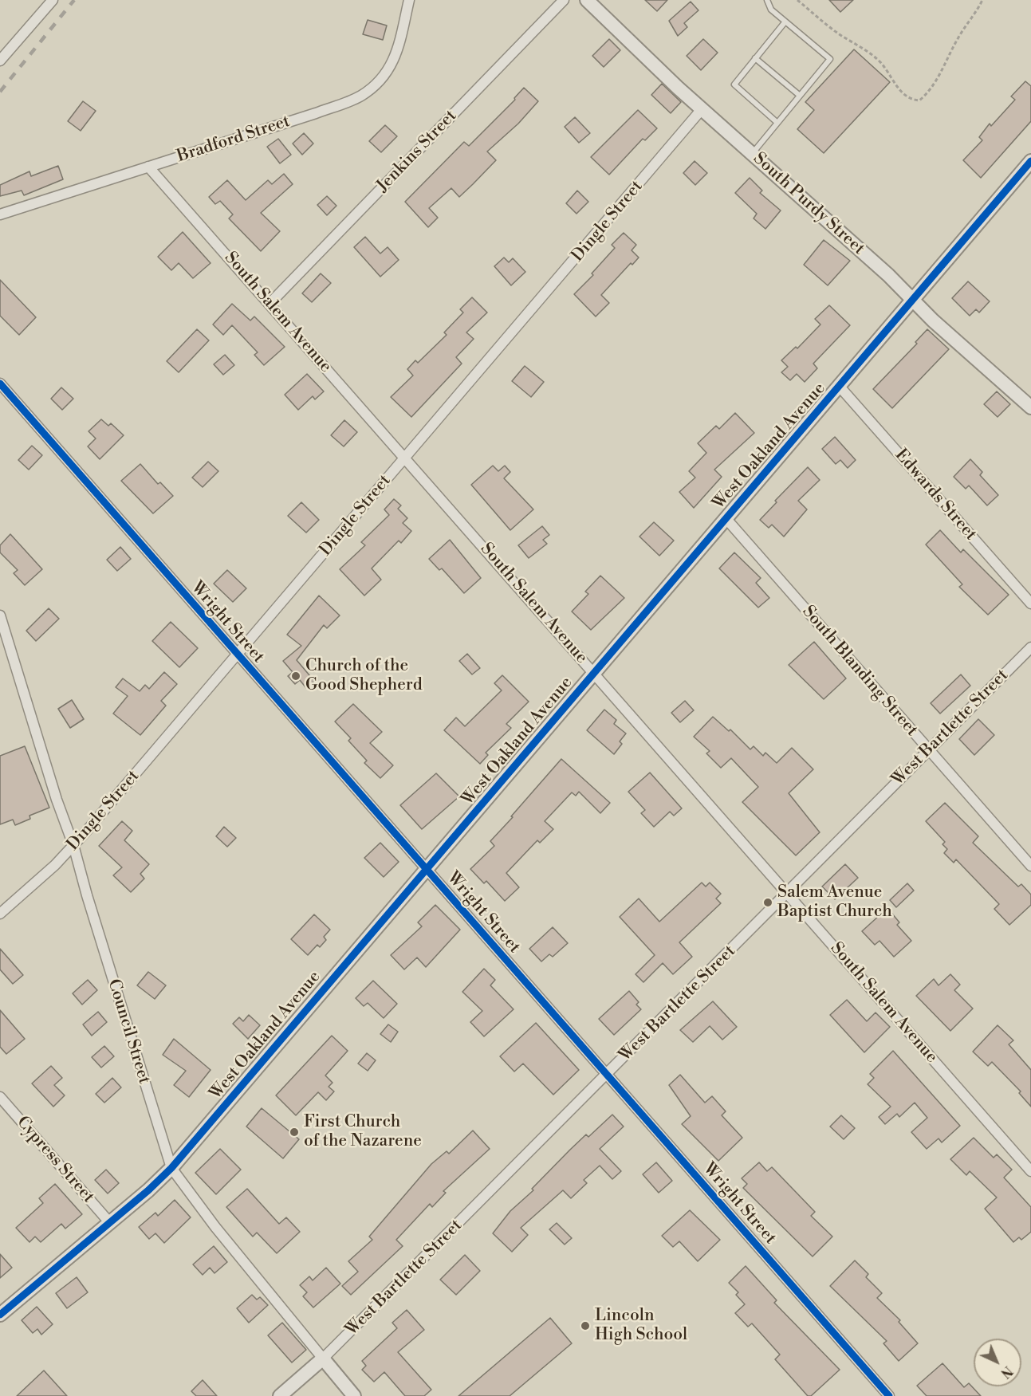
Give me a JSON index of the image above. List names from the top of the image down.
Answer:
{
  "streets": {
    "street": [
      "Bradford Street",
      "Jenkins Street",
      "South Purdy Street",
      "Dingle Street",
      "South Salem Avenue",
      "West Oakland Avenue",
      "Edwards Street",
      "Wright Street",
      "South Blanding Street",
      "West Bartlette Street",
      "Council Street",
      "Cypress Street"
    ]
  },
  "crossings": [
    ["Bradford Street", "South Salem Avenue"],
    ["Jenkins Street", "South Salem Avenue"],
    ["South Purdy Street", "Dingle Street"],
    ["South Purdy Street", "West Oakland Avenue"],
    ["Dingle Street", "South Salem Avenue"],
    ["Dingle Street", "Wright Street"],
    ["Dingle Street", "Council Street"],
    ["South Salem Avenue", "West Oakland Avenue"],
    ["South Salem Avenue", "West Bartlette Street"],
    ["West Oakland Avenue", "Edwards Street"],
    ["West Oakland Avenue", "Wright Street"],
    ["West Oakland Avenue", "South Blanding Street"],
    ["West Oakland Avenue", "Council Street"],
    ["West Oakland Avenue", "Cypress Street"],
    ["Wright Street", "West Bartlette Street"],
    ["South Blanding Street", "West Bartlette Street"],
    ["West Bartlette Street", "Council Street"]
  ],
  "places": [
    "Church of the Good Shepherd",
    "Salem Avenue Baptist Church",
    "First Church of the Nazarene",
    "Lincoln High School"
  ],
  "north": "bottom right"
}
